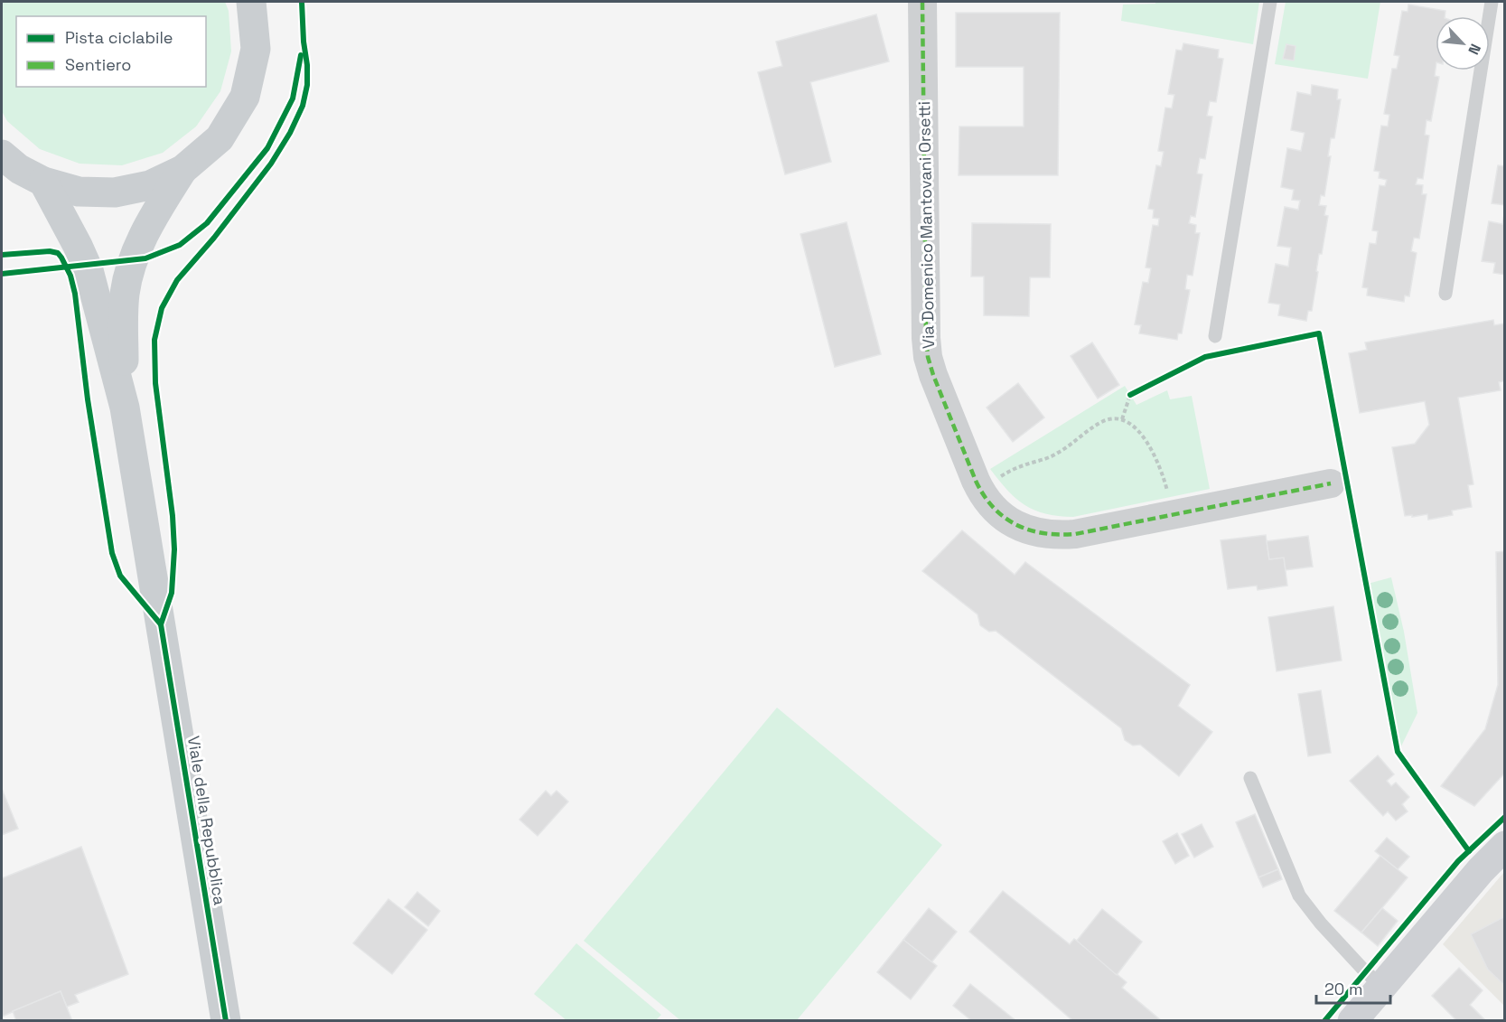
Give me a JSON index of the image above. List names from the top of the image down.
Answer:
{
  "streets": {
    "main road": ["Viale della Repubblica"],
    "street": ["Via Domenico Mantovani Orsetti"]
  },
  "legend": ["Pista ciclabile", "Sentiero"],
  "scale_bar": "20 m",
  "north": "bottom right"
}
